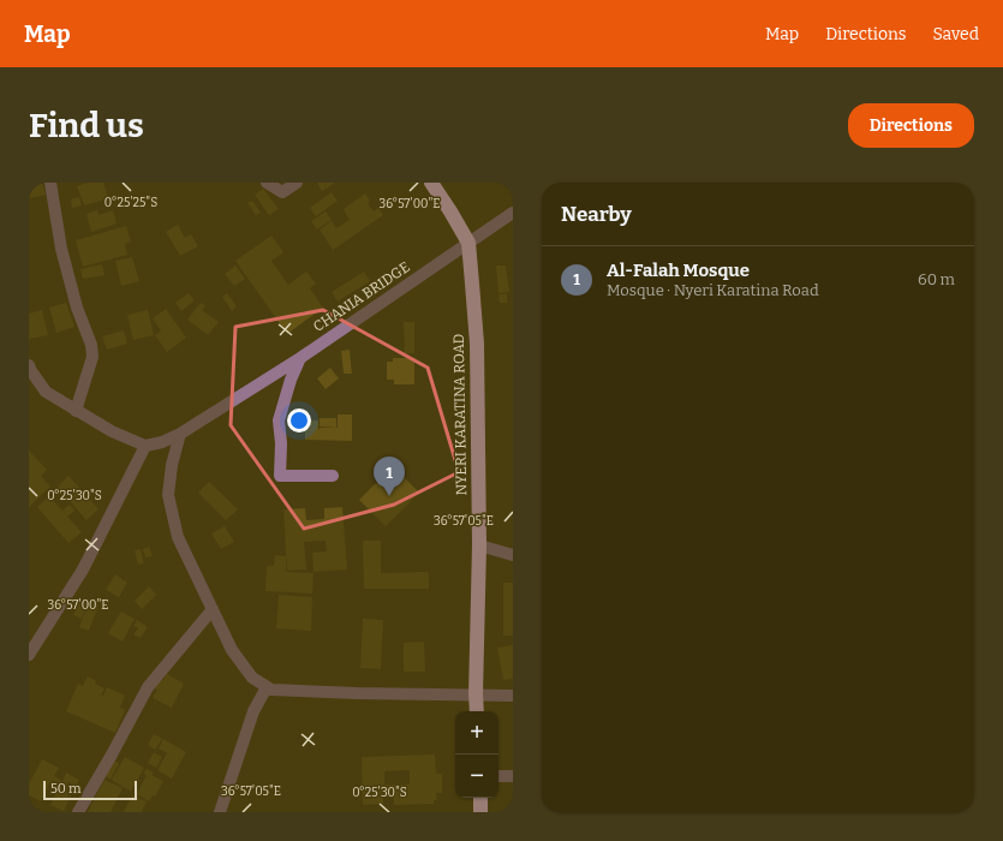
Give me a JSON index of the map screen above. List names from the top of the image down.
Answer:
{
  "streets": {
    "highway": ["NYERI KARATINA ROAD"],
    "street": ["CHANIA BRIDGE"]
  },
  "crossings": [
    ["CHANIA BRIDGE", "NYERI KARATINA ROAD"]
  ],
  "scale_bar": "50 m",
  "page": {
    "header": "Map",
    "nav": ["Map", "Directions", "Saved"],
    "buttons": "Directions",
    "title": "Find us",
    "heading": "Nearby",
    "list": [
      {
        "mark": "1",
        "name": "Al-Falah Mosque",
        "note": "Mosque · Nyeri Karatina Road",
        "value": "60 m"
      }
    ],
    "pins": "1",
    "map_buttons": ["+", "−"],
    "scale": "50 m"
  },
  "coordinates": [
    "0°25'25\"S",
    "36°57'00\"E",
    "0°25'30\"S",
    "36°57'05\"E"
  ]
}
